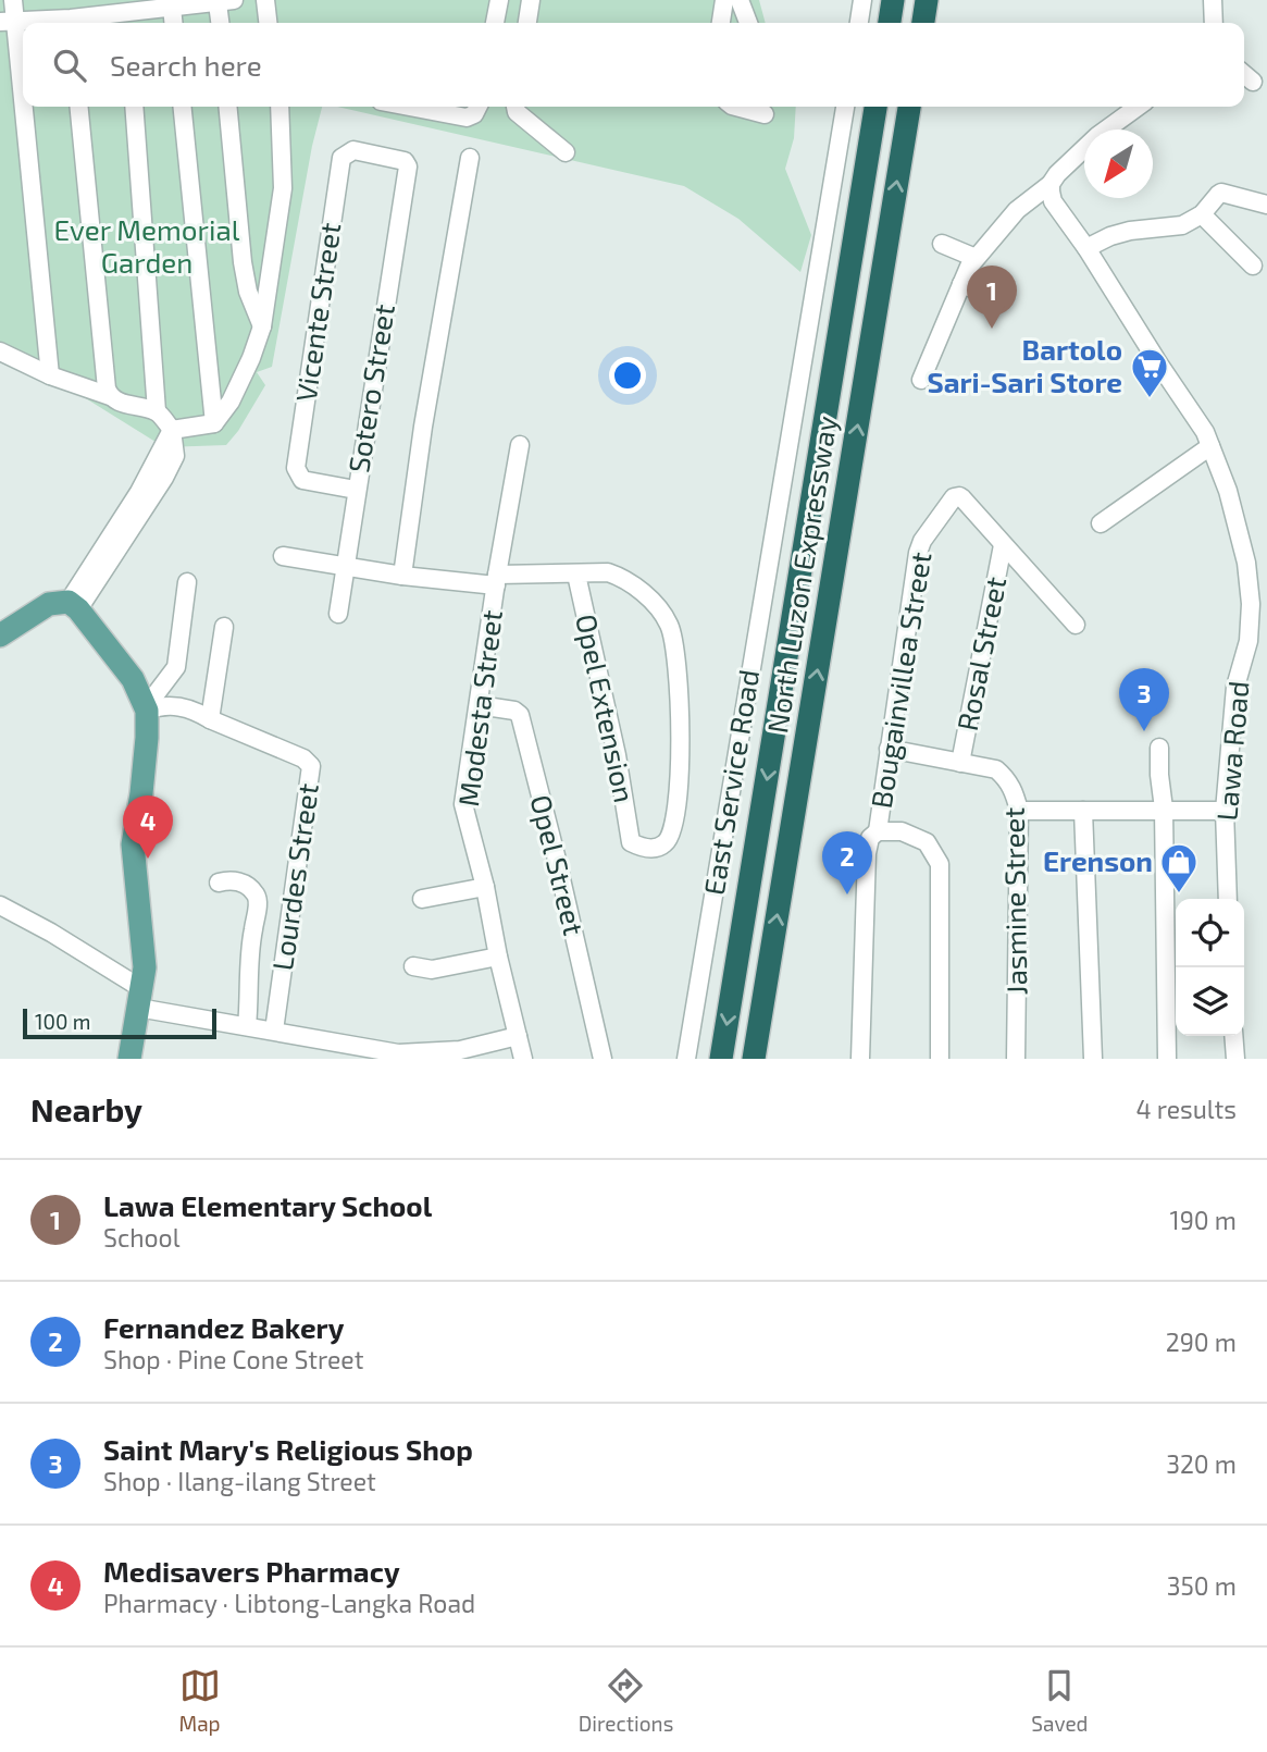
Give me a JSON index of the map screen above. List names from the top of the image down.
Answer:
{
  "streets": {
    "highway": ["North Luzon Expressway"],
    "street": [
      "Vicente Street",
      "Sotero Street",
      "Rosal Street",
      "Bougainvillea Street",
      "Modesta Street",
      "Opel Extension",
      "Lawa Road",
      "East Service Road",
      "Opel Street",
      "Lourdes Street",
      "Jasmine Street"
    ]
  },
  "crossings": [
    ["Vicente Street", "Sotero Street"],
    ["Rosal Street", "Bougainvillea Street"],
    ["Rosal Street", "Jasmine Street"],
    ["Bougainvillea Street", "Jasmine Street"],
    ["Modesta Street", "Opel Street"]
  ],
  "parks": ["Ever Memorial Garden"],
  "places": {
    "supermarket": ["Bartolo Sari-Sari Store"],
    "shop": ["Erenson"]
  },
  "scale_bar": "100 m",
  "north": "bottom left",
  "page": {
    "search": "Search here",
    "pins": [
      "1",
      "3",
      "4",
      "2"
    ],
    "scale": "100 m",
    "heading": ["Nearby", "4 results"],
    "list": [
      {
        "mark": "1",
        "name": "Lawa Elementary School",
        "note": "School",
        "value": "190 m"
      },
      {
        "mark": "2",
        "name": "Fernandez Bakery",
        "note": "Shop · Pine Cone Street",
        "value": "290 m"
      },
      {
        "mark": "3",
        "name": "Saint Mary's Religious Shop",
        "note": "Shop · Ilang-ilang Street",
        "value": "320 m"
      },
      {
        "mark": "4",
        "name": "Medisavers Pharmacy",
        "note": "Pharmacy · Libtong-Langka Road",
        "value": "350 m"
      }
    ],
    "nav": ["Map", "Directions", "Saved"]
  }
}
